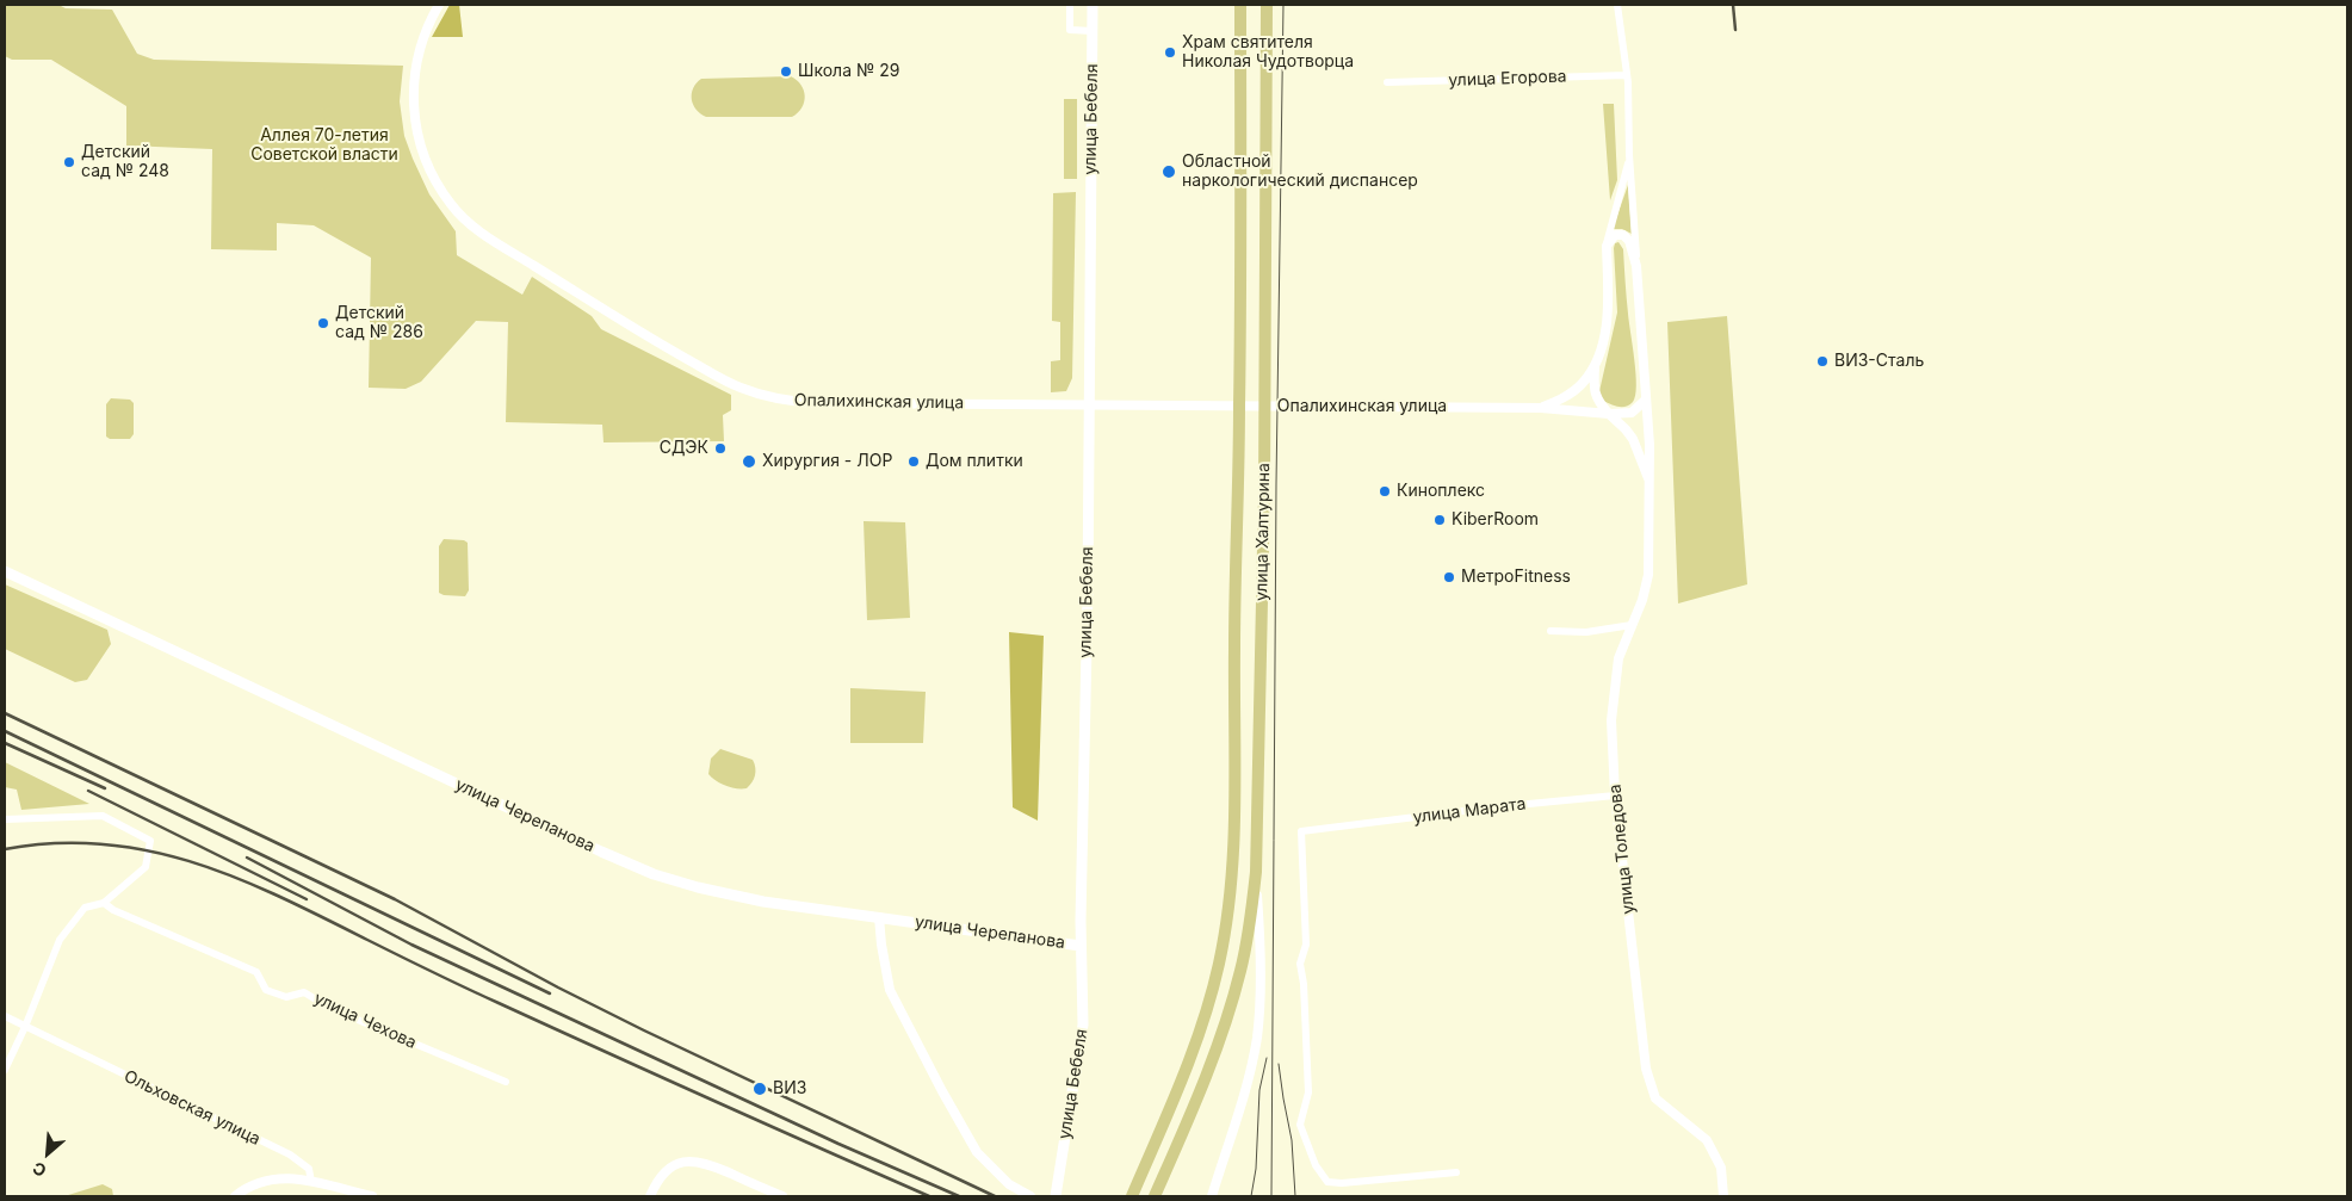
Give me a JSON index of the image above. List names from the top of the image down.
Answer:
{
  "streets": {
    "main road": ["улица Бебеля", "улица Халтурина", "улица Черепанова"],
    "street": [
      "улица Егорова",
      "Опалихинская улица",
      "улица Марата",
      "улица Толедова",
      "улица Чехова",
      "Ольховская улица"
    ]
  },
  "crossings": [
    ["улица Бебеля", "Опалихинская улица"],
    ["улица Бебеля", "улица Черепанова"],
    ["Опалихинская улица", "улица Халтурина"],
    ["улица Марата", "улица Толедова"]
  ],
  "parks": ["Аллея 70-летия Советской власти"],
  "places": [
    "Храм святителя Николая Чудотворца",
    "Школа № 29",
    "Детский сад № 248",
    "Областной наркологический диспансер",
    "Детский сад № 286",
    "ВИЗ-Сталь",
    "СДЭК",
    "Хирургия - ЛОР",
    "Дом плитки",
    "Киноплекс",
    "KiberRoom",
    "МетроFitness",
    "ВИЗ"
  ],
  "north": "bottom left"
}
